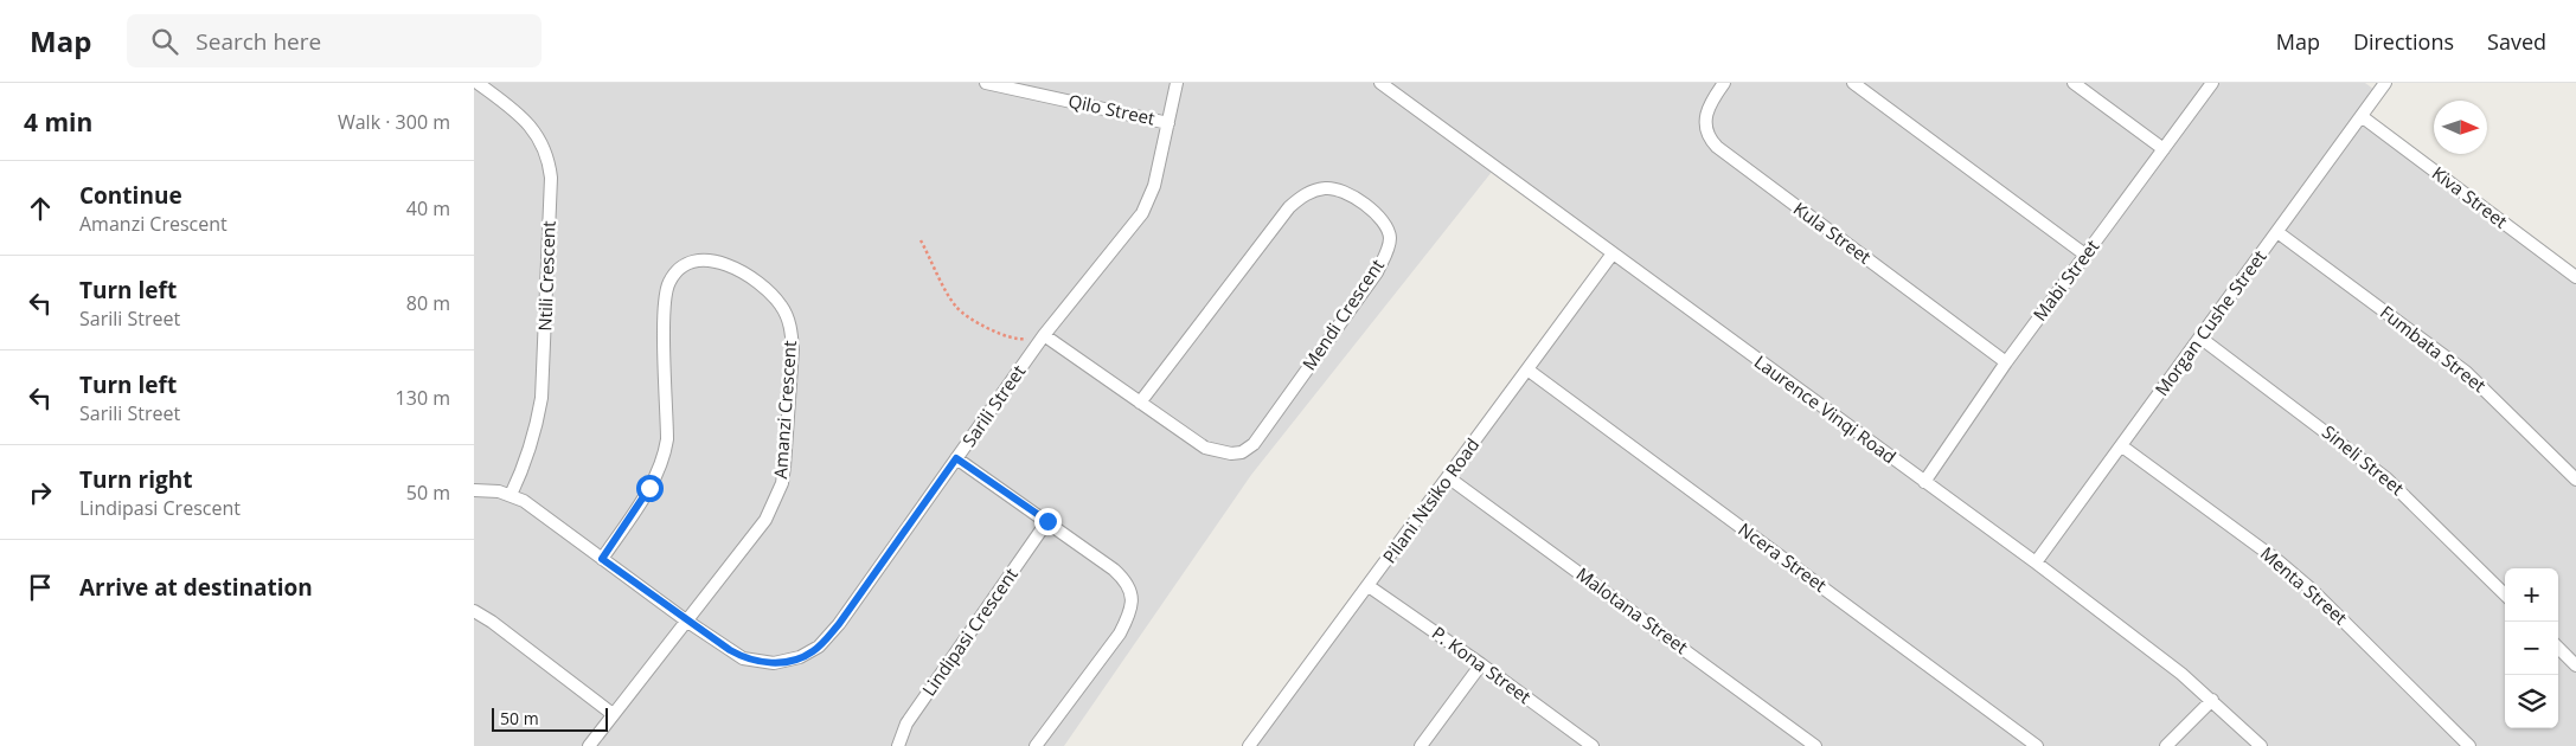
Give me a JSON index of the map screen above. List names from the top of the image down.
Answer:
{
  "streets": {
    "street": [
      "Qilo Street",
      "Kiva Street",
      "Kula Street",
      "Ntili Crescent",
      "Mabi Street",
      "Mendi Crescent",
      "Morgan Cushe Street",
      "Fumbata Street",
      "Sarili Street",
      "Amanzi Crescent",
      "Laurence Vinqi Road",
      "Sineli Street",
      "Pilani Ntsiko Road",
      "Ncera Street",
      "Menta Street",
      "Malotana Street",
      "Lindipasi Crescent",
      "P. Kona Street"
    ]
  },
  "crossings": [
    ["Qilo Street", "Sarili Street"],
    ["Kiva Street", "Morgan Cushe Street"],
    ["Kula Street", "Mabi Street"],
    ["Ntili Crescent", "Sarili Street"],
    ["Mabi Street", "Laurence Vinqi Road"],
    ["Mendi Crescent", "Sarili Street"],
    ["Morgan Cushe Street", "Fumbata Street"],
    ["Morgan Cushe Street", "Laurence Vinqi Road"],
    ["Morgan Cushe Street", "Sineli Street"],
    ["Morgan Cushe Street", "Menta Street"],
    ["Sarili Street", "Amanzi Crescent"],
    ["Laurence Vinqi Road", "Pilani Ntsiko Road"],
    ["Pilani Ntsiko Road", "Ncera Street"],
    ["Pilani Ntsiko Road", "Malotana Street"],
    ["Pilani Ntsiko Road", "P. Kona Street"]
  ],
  "scale_bar": "50 m",
  "north": "right",
  "page": {
    "header": "Map",
    "search": "Search here",
    "nav": ["Map", "Directions", "Saved"],
    "heading": ["4 min", "Walk · 300 m"],
    "list": [
      ["Continue", "Amanzi Crescent", "40 m"],
      ["Turn left", "Sarili Street", "80 m"],
      ["Turn left", "Sarili Street", "130 m"],
      ["Turn right", "Lindipasi Crescent", "50 m"],
      "Arrive at destination"
    ],
    "map_buttons": ["+", "−"],
    "scale": "50 m"
  }
}
